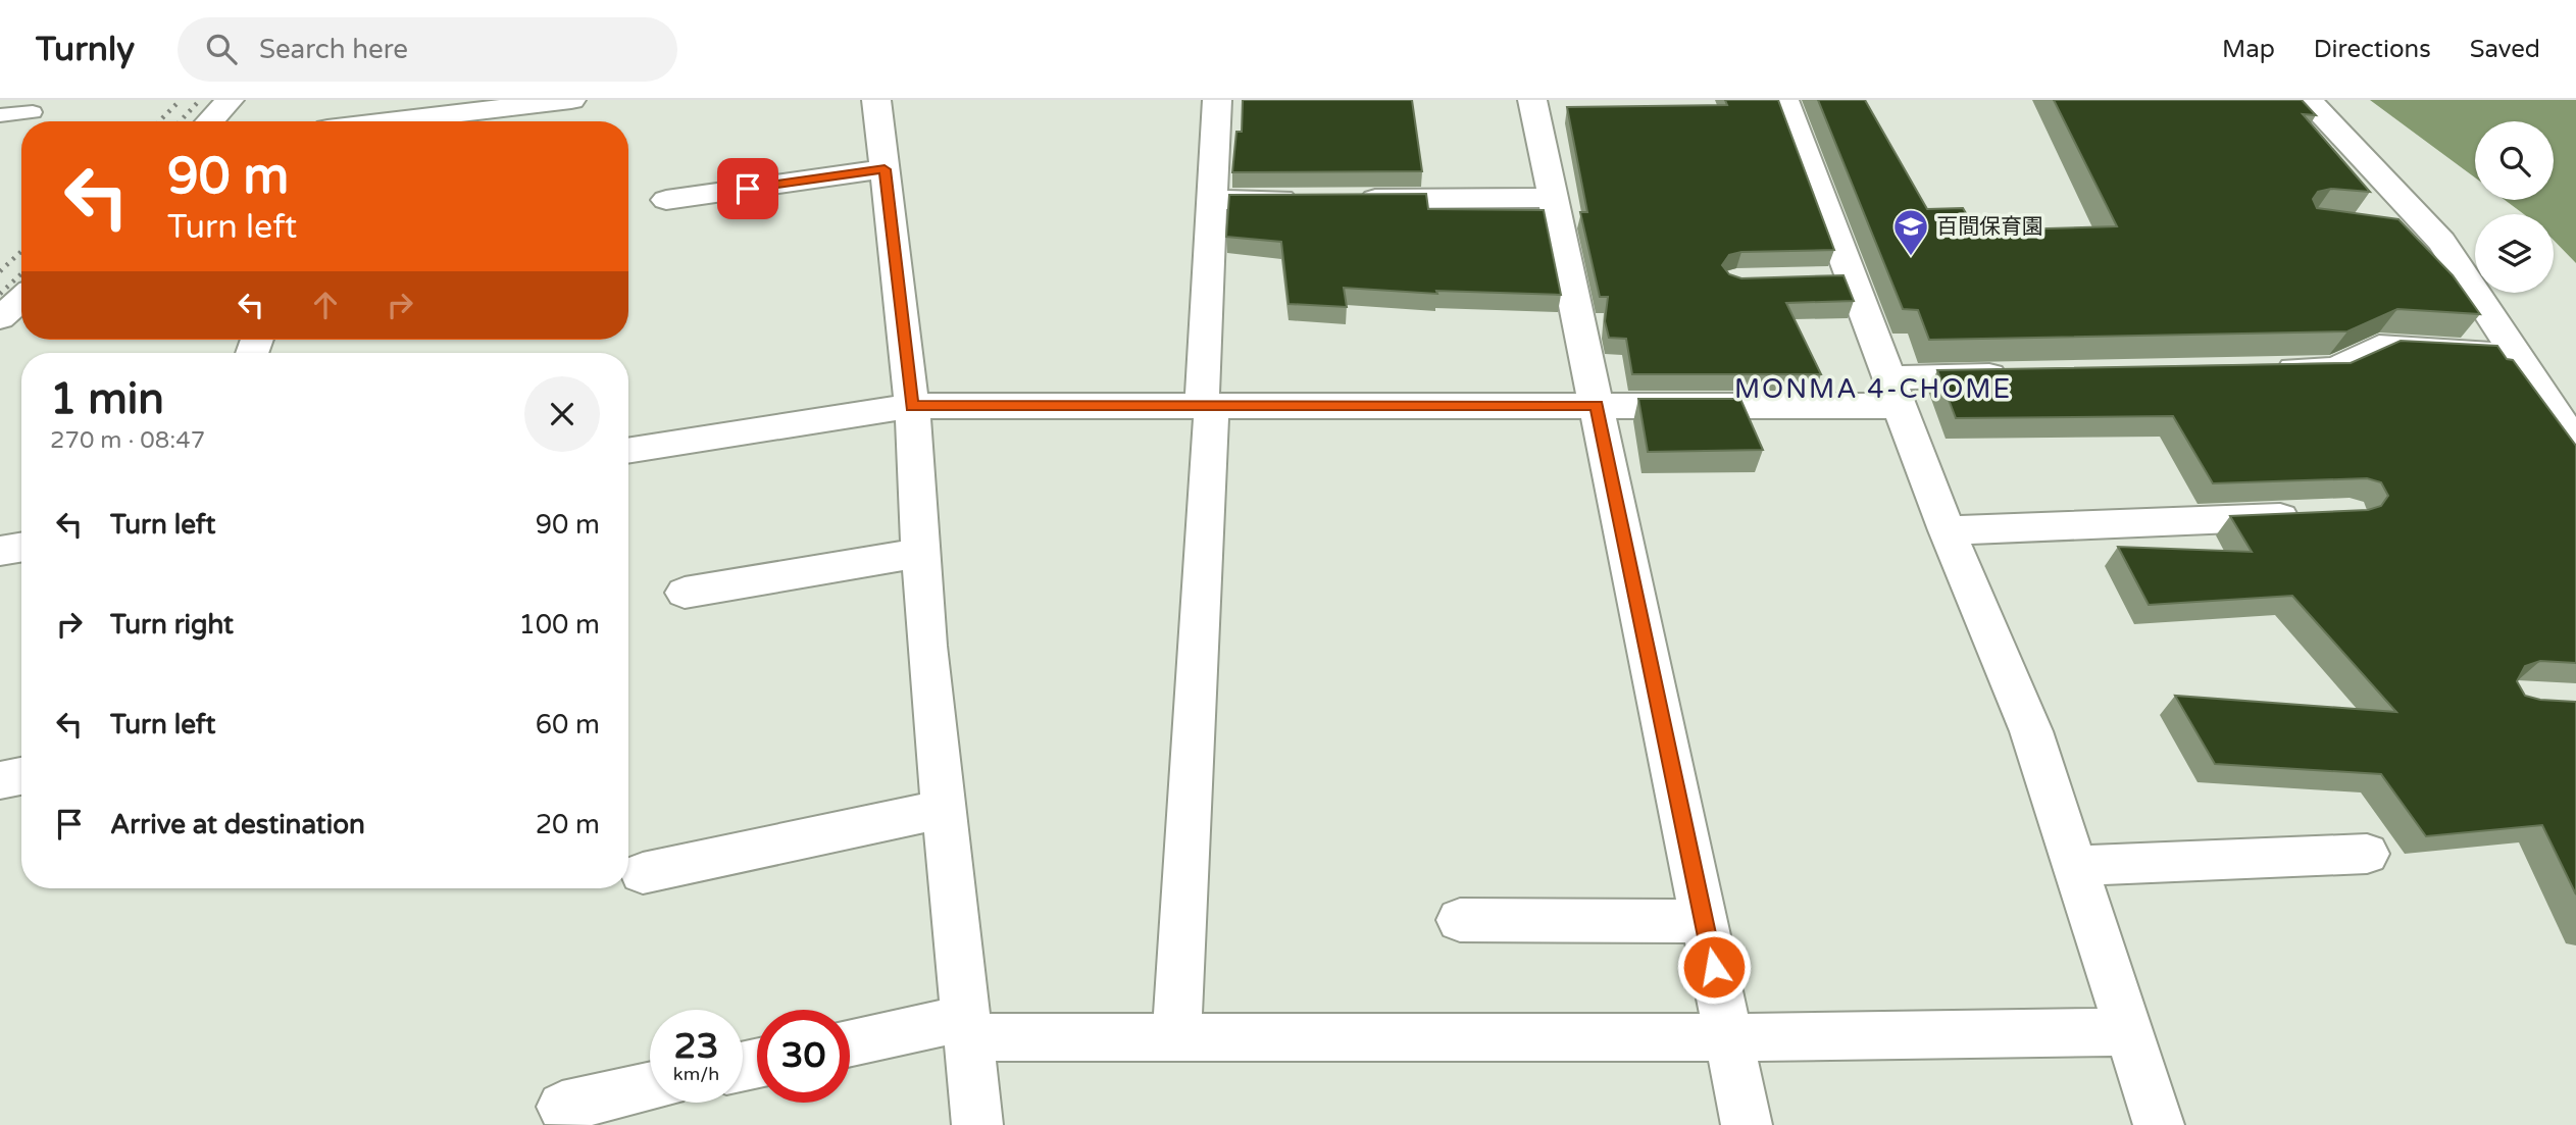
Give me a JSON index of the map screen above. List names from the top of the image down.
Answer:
{
  "districts": ["MONMA 4-CHOME"],
  "places": {
    "school or university": ["百間保育園"]
  },
  "page": {
    "header": "Turnly",
    "search": "Search here",
    "nav": ["Map", "Directions", "Saved"],
    "turn": ["90 m", "Turn left"],
    "heading": ["1 min", "270 m · 08:47"],
    "list": [
      {
        "name": "Turn left",
        "value": "90 m"
      },
      {
        "name": "Turn right",
        "value": "100 m"
      },
      {
        "name": "Turn left",
        "value": "60 m"
      },
      {
        "name": "Arrive at destination",
        "value": "20 m"
      }
    ],
    "speed": "23 km/h",
    "limit": "30"
  }
}
